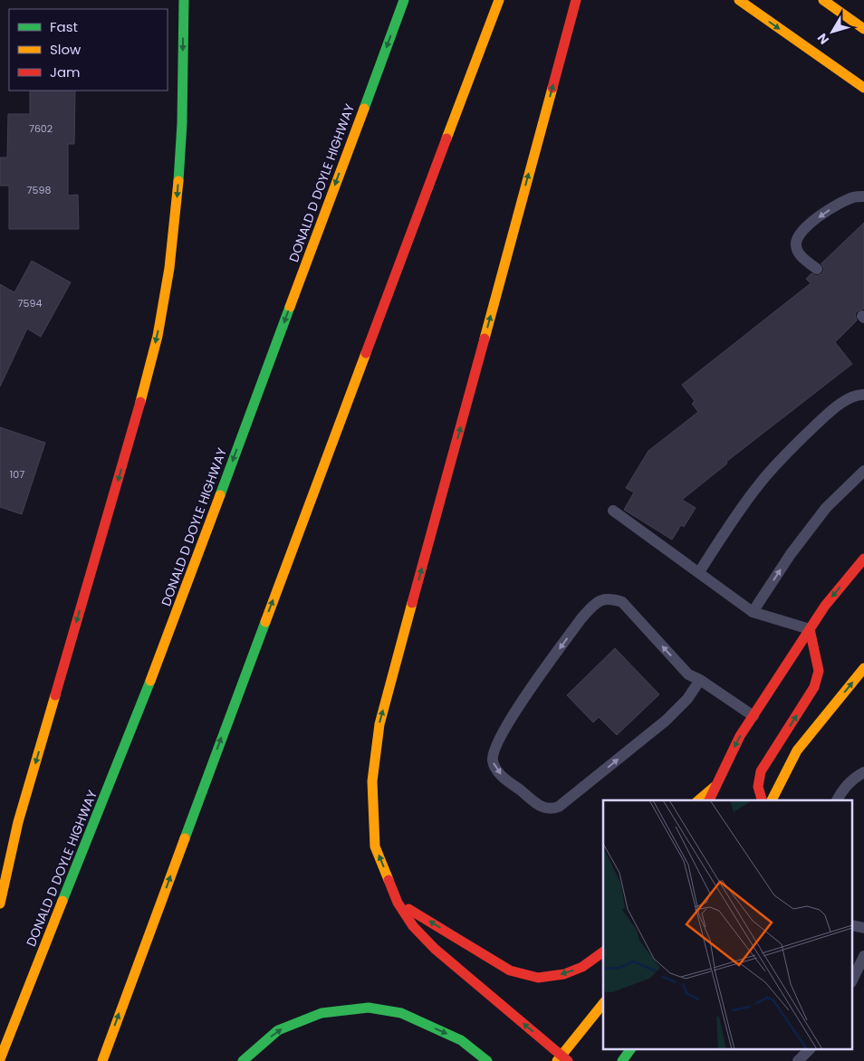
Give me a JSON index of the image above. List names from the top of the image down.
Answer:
{
  "streets": {
    "main road": ["DONALD D DOYLE HIGHWAY"]
  },
  "house_numbers": [
    "7602",
    "7598",
    "7594",
    "107"
  ],
  "legend": ["Fast", "Slow", "Jam"],
  "north": "bottom left"
}
